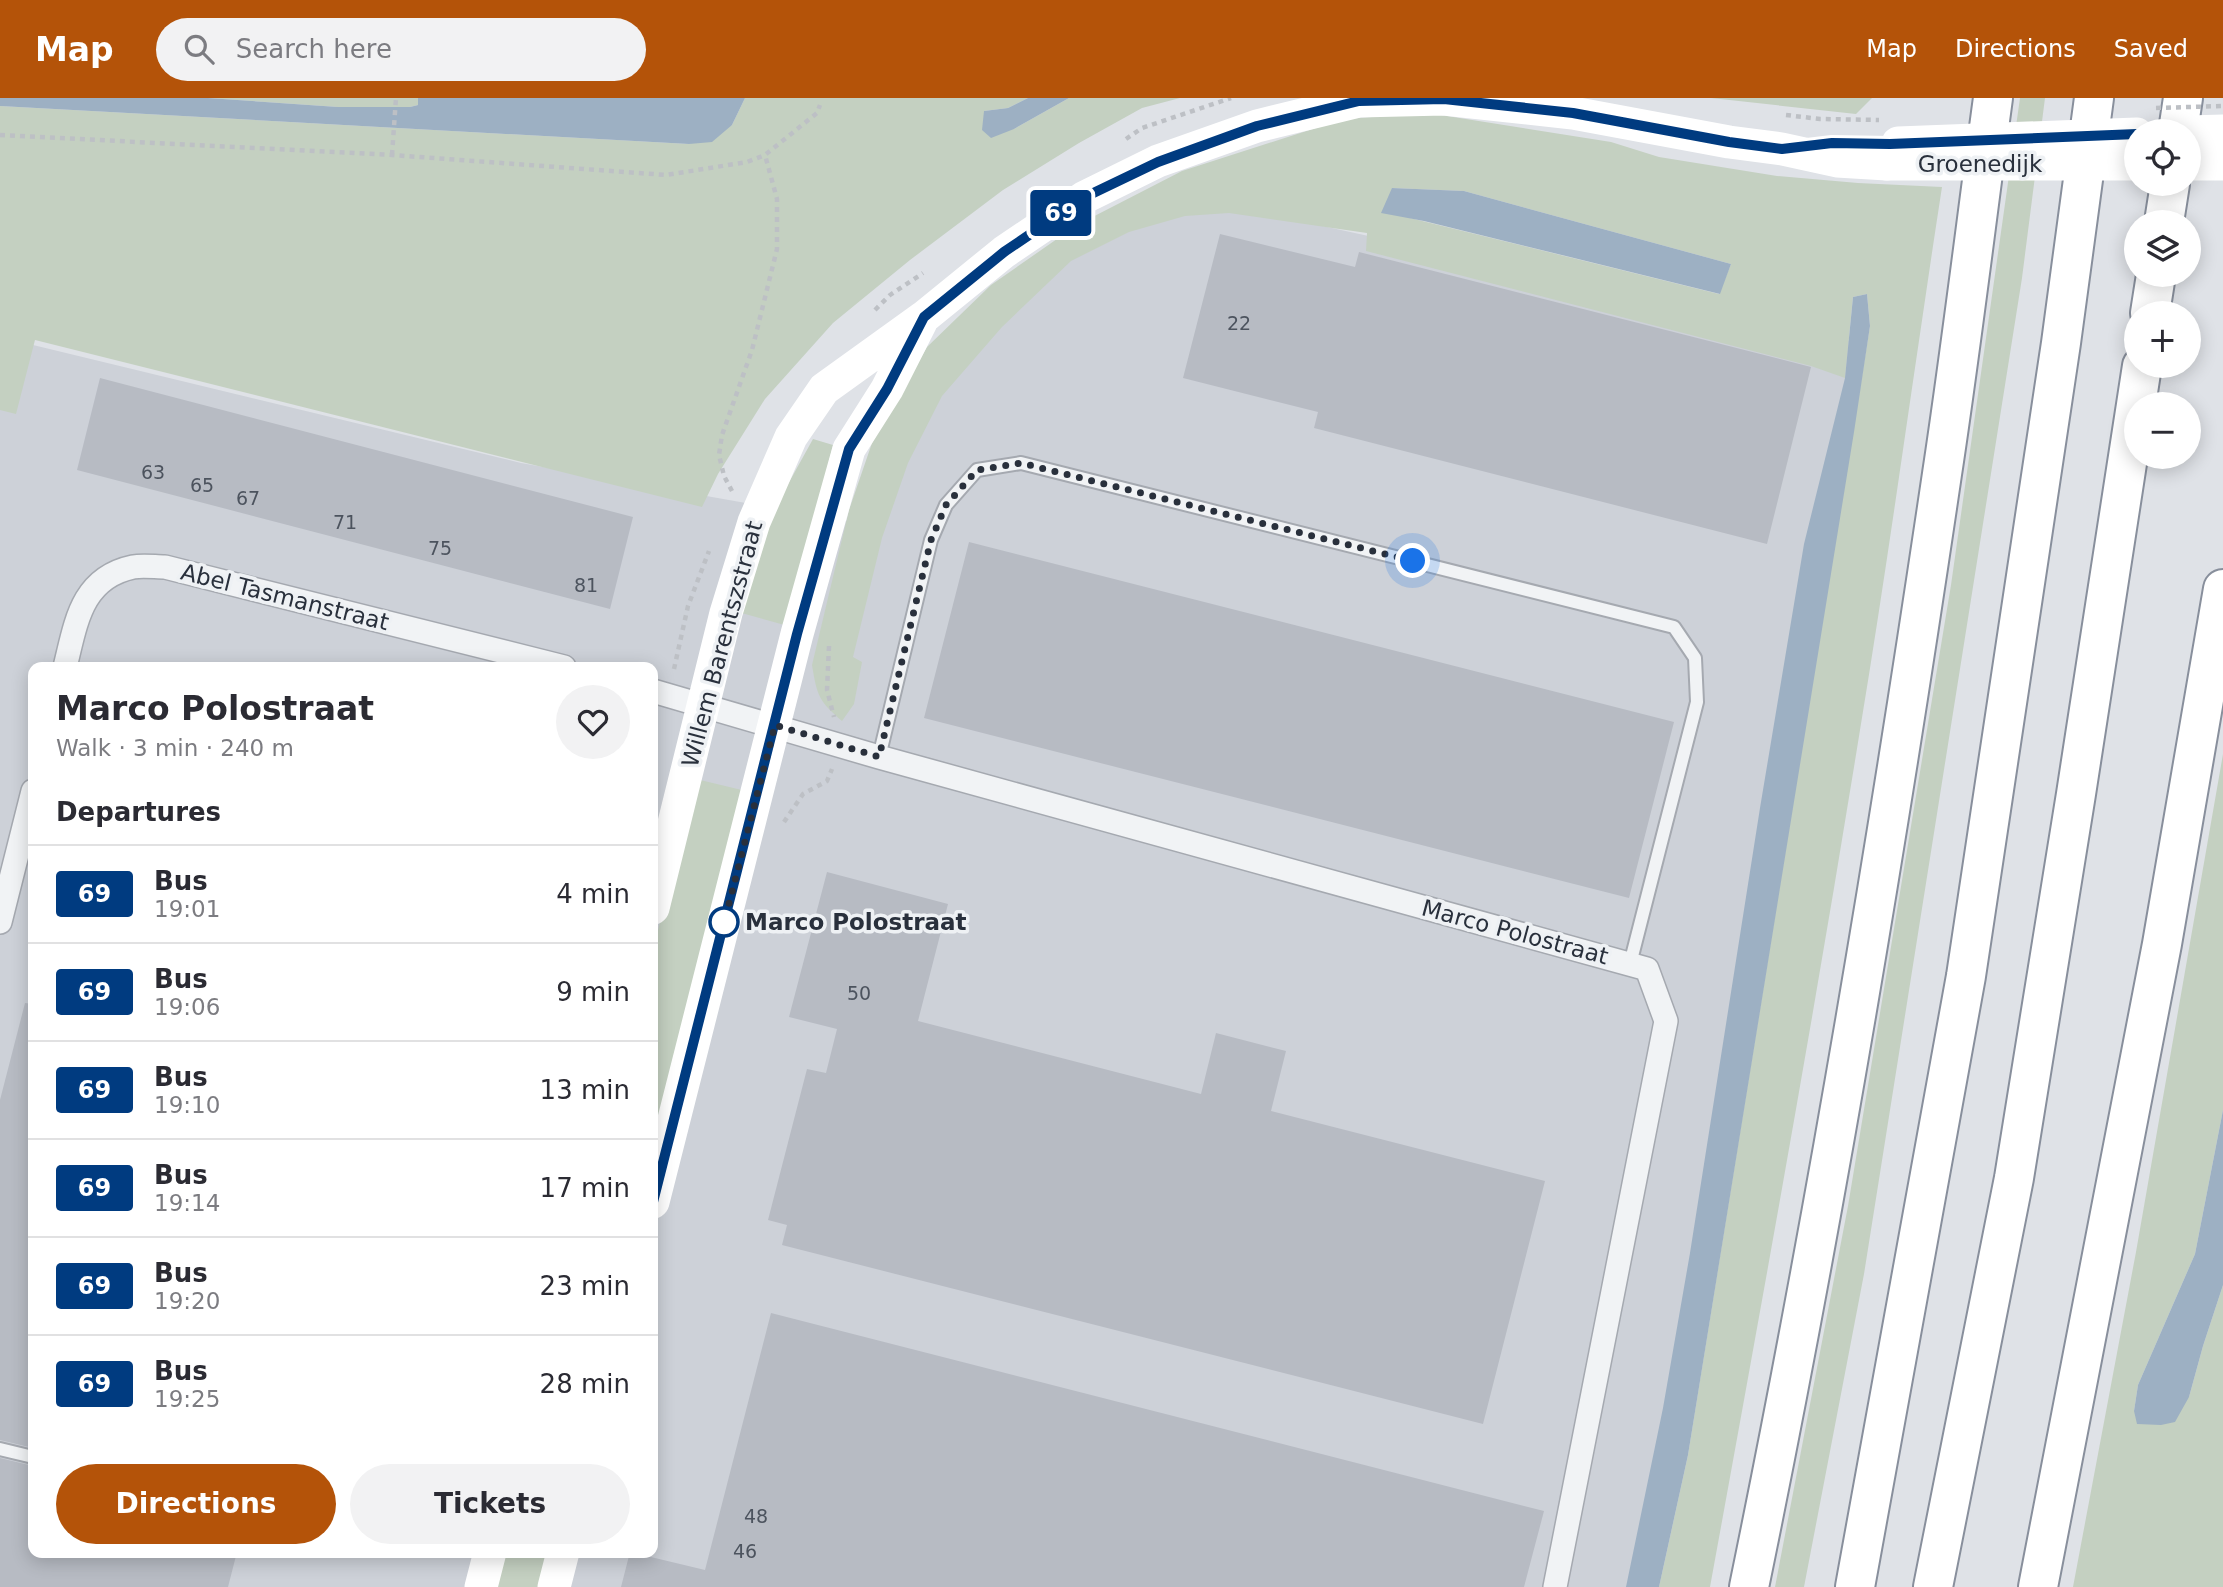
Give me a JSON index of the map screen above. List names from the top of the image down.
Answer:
{
  "streets": {
    "main road": ["Groenedijk", "Willem Barentszstraat"],
    "street": ["Abel Tasmanstraat", "Marco Polostraat"]
  },
  "crossings": [
    ["Groenedijk", "Willem Barentszstraat"],
    ["Willem Barentszstraat", "Marco Polostraat"]
  ],
  "places": ["Marco Polostraat"],
  "lines": ["bus line 69"],
  "house_numbers": [
    "22",
    "63",
    "65",
    "67",
    "71",
    "75",
    "81",
    "50",
    "48",
    "46"
  ],
  "page": {
    "header": "Map",
    "search": "Search here",
    "nav": ["Map", "Directions", "Saved"],
    "on_map": "69",
    "map_buttons": ["+", "−"],
    "heading": [
      ["Marco Polostraat", "Walk · 3 min · 240 m"],
      "Departures"
    ],
    "list": [
      {
        "mark": "69",
        "name": "Bus",
        "note": "19:01",
        "value": "4 min"
      },
      {
        "mark": "69",
        "name": "Bus",
        "note": "19:06",
        "value": "9 min"
      },
      {
        "mark": "69",
        "name": "Bus",
        "note": "19:10",
        "value": "13 min"
      },
      {
        "mark": "69",
        "name": "Bus",
        "note": "19:14",
        "value": "17 min"
      },
      {
        "mark": "69",
        "name": "Bus",
        "note": "19:20",
        "value": "23 min"
      },
      {
        "mark": "69",
        "name": "Bus",
        "note": "19:25",
        "value": "28 min"
      }
    ],
    "buttons": ["Directions", "Tickets"]
  }
}
